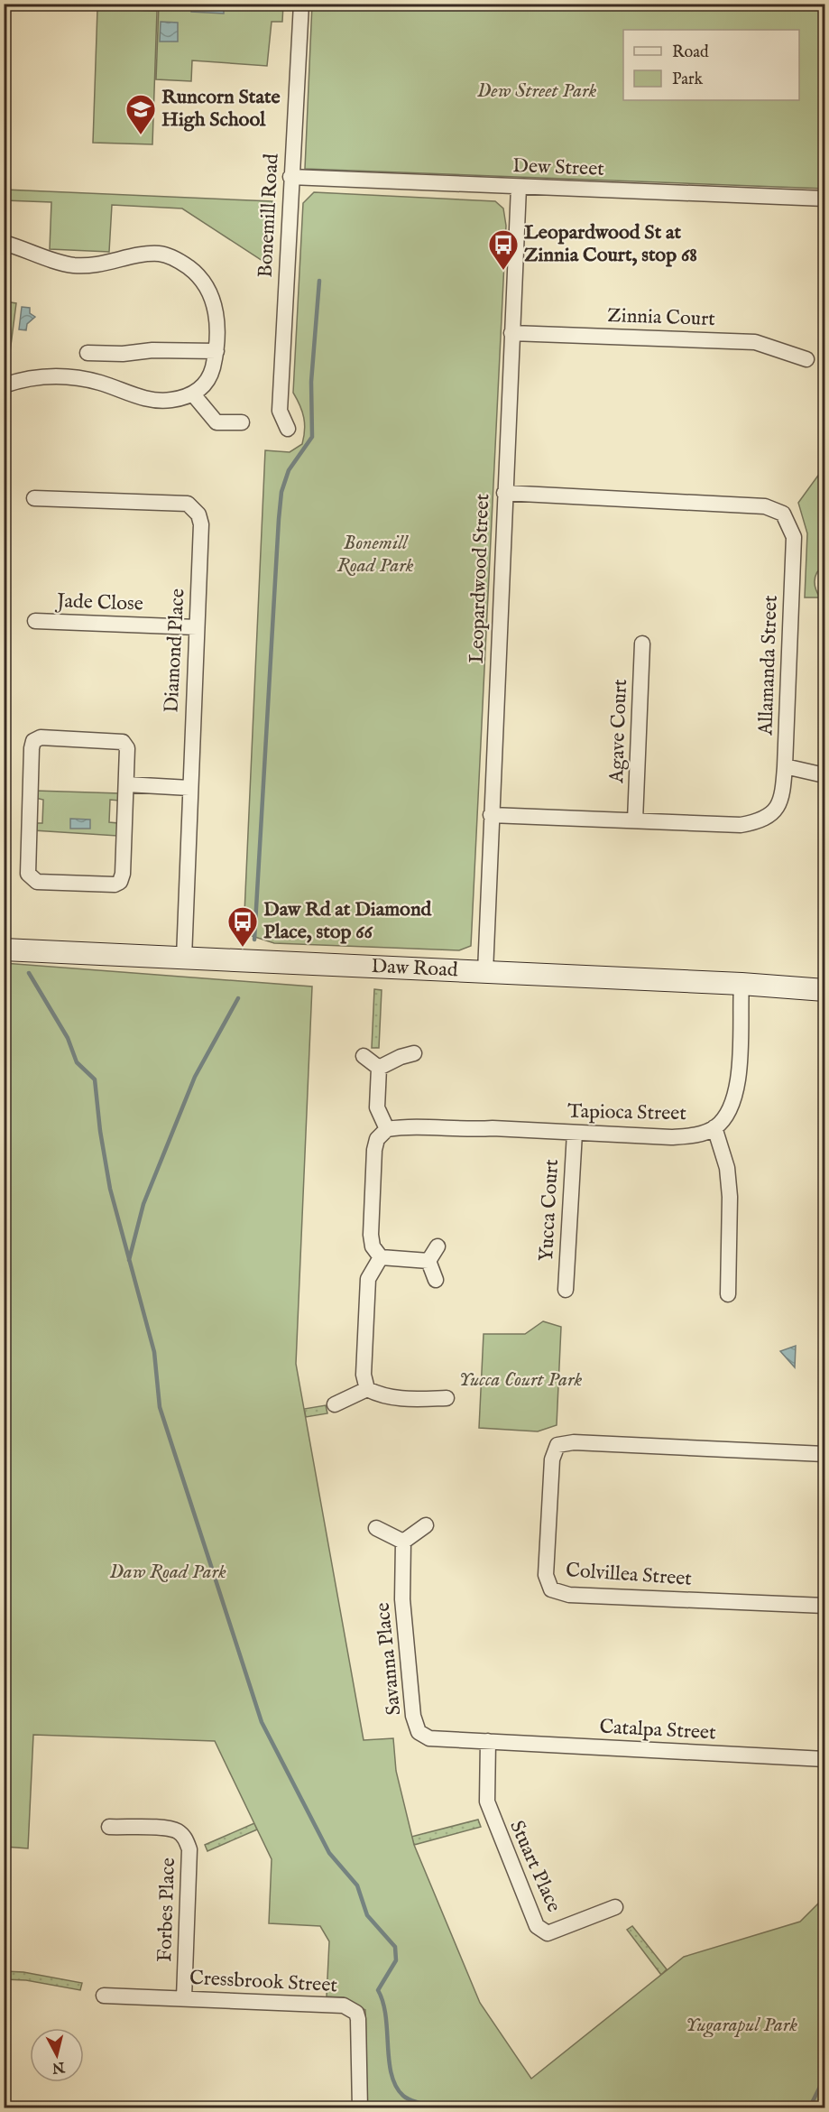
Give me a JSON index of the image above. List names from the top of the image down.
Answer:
{
  "streets": {
    "street": [
      "Dew Street",
      "Bonemill Road",
      "Zinnia Court",
      "Leopardwood Street",
      "Jade Close",
      "Diamond Place",
      "Allamanda Street",
      "Agave Court",
      "Daw Road",
      "Tapioca Street",
      "Yucca Court",
      "Colvillea Street",
      "Savanna Place",
      "Catalpa Street",
      "Stuart Place",
      "Forbes Place",
      "Cressbrook Street"
    ]
  },
  "crossings": [
    ["Dew Street", "Bonemill Road"],
    ["Dew Street", "Leopardwood Street"],
    ["Zinnia Court", "Leopardwood Street"],
    ["Leopardwood Street", "Allamanda Street"],
    ["Leopardwood Street", "Daw Road"],
    ["Jade Close", "Diamond Place"],
    ["Diamond Place", "Daw Road"],
    ["Allamanda Street", "Agave Court"],
    ["Daw Road", "Tapioca Street"],
    ["Tapioca Street", "Yucca Court"],
    ["Savanna Place", "Catalpa Street"],
    ["Savanna Place", "Stuart Place"],
    ["Catalpa Street", "Stuart Place"],
    ["Forbes Place", "Cressbrook Street"]
  ],
  "parks": [
    "Dew Street Park",
    "Bonemill Road Park",
    "Yucca Court Park",
    "Daw Road Park",
    "Yugarapul Park"
  ],
  "places": {
    "school or university": ["Runcorn State High School"],
    "bus stop": ["Leopardwood St at Zinnia Court, stop 68", "Daw Rd at Diamond Place, stop 66"]
  },
  "legend": ["Road", "Park"],
  "north": "bottom"
}
